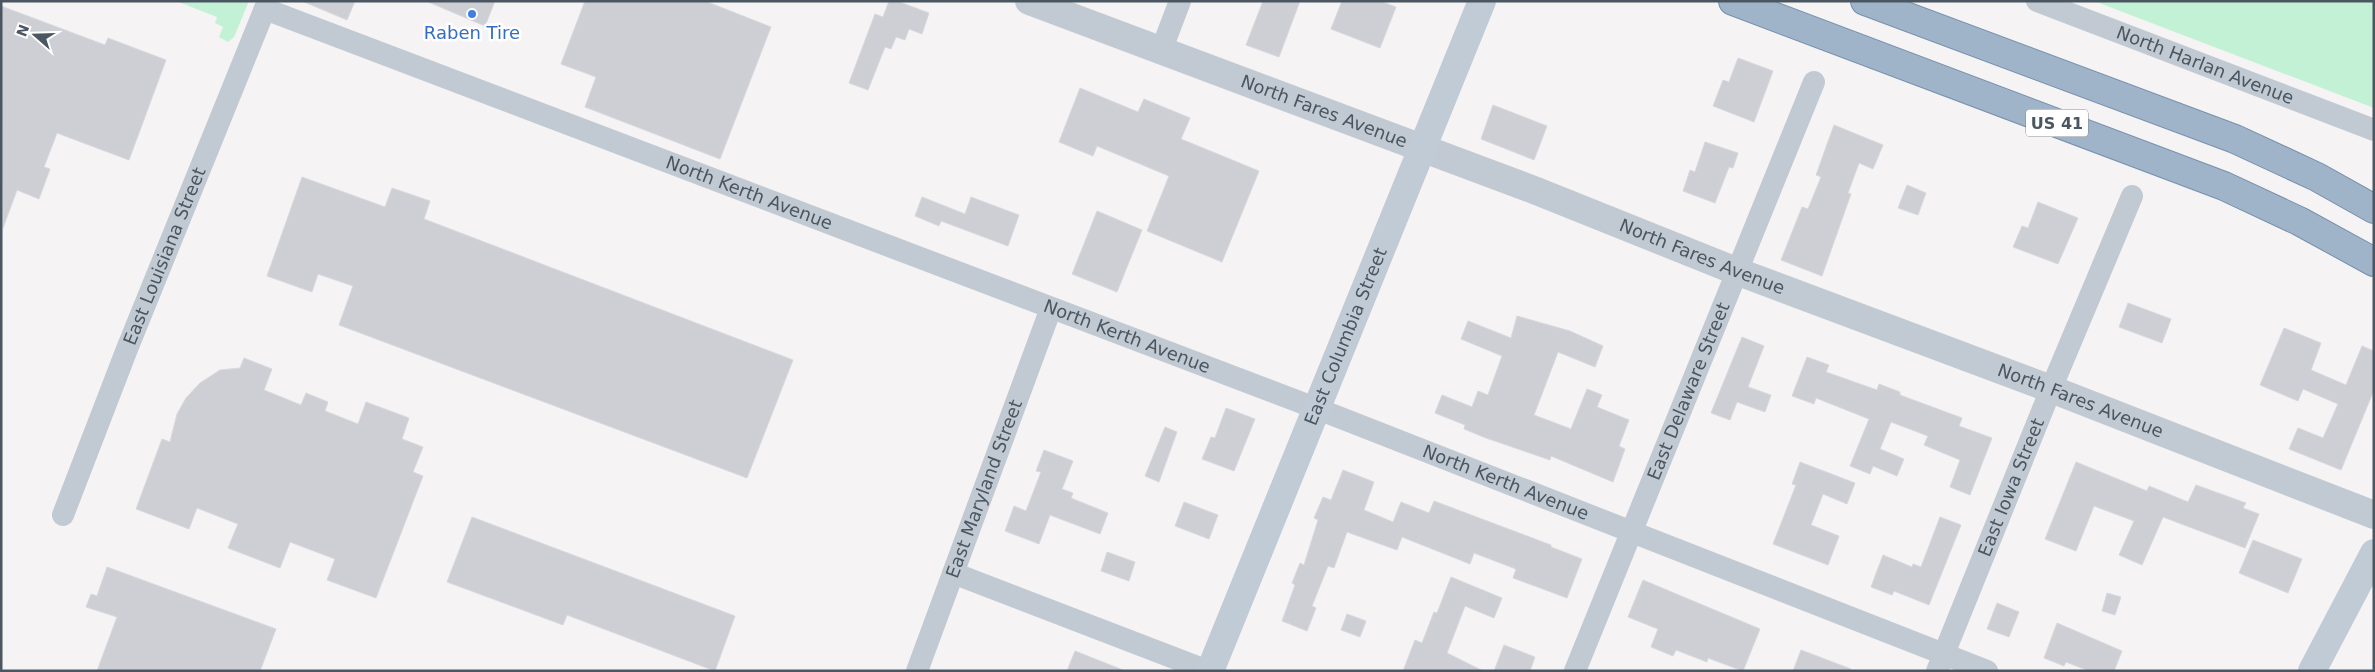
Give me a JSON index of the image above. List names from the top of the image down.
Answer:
{
  "streets": {
    "highway": ["US 41"],
    "main road": ["East Columbia Street"],
    "street": [
      "North Harlan Avenue",
      "North Fares Avenue",
      "North Kerth Avenue",
      "East Louisiana Street",
      "East Delaware Street",
      "East Iowa Street",
      "East Maryland Street"
    ]
  },
  "crossings": [
    ["North Fares Avenue", "East Columbia Street"],
    ["North Fares Avenue", "East Delaware Street"],
    ["North Fares Avenue", "East Iowa Street"],
    ["North Kerth Avenue", "East Louisiana Street"],
    ["North Kerth Avenue", "East Columbia Street"],
    ["North Kerth Avenue", "East Delaware Street"],
    ["North Kerth Avenue", "East Iowa Street"],
    ["North Kerth Avenue", "East Maryland Street"]
  ],
  "places": ["Raben Tire"],
  "north": "left"
}
